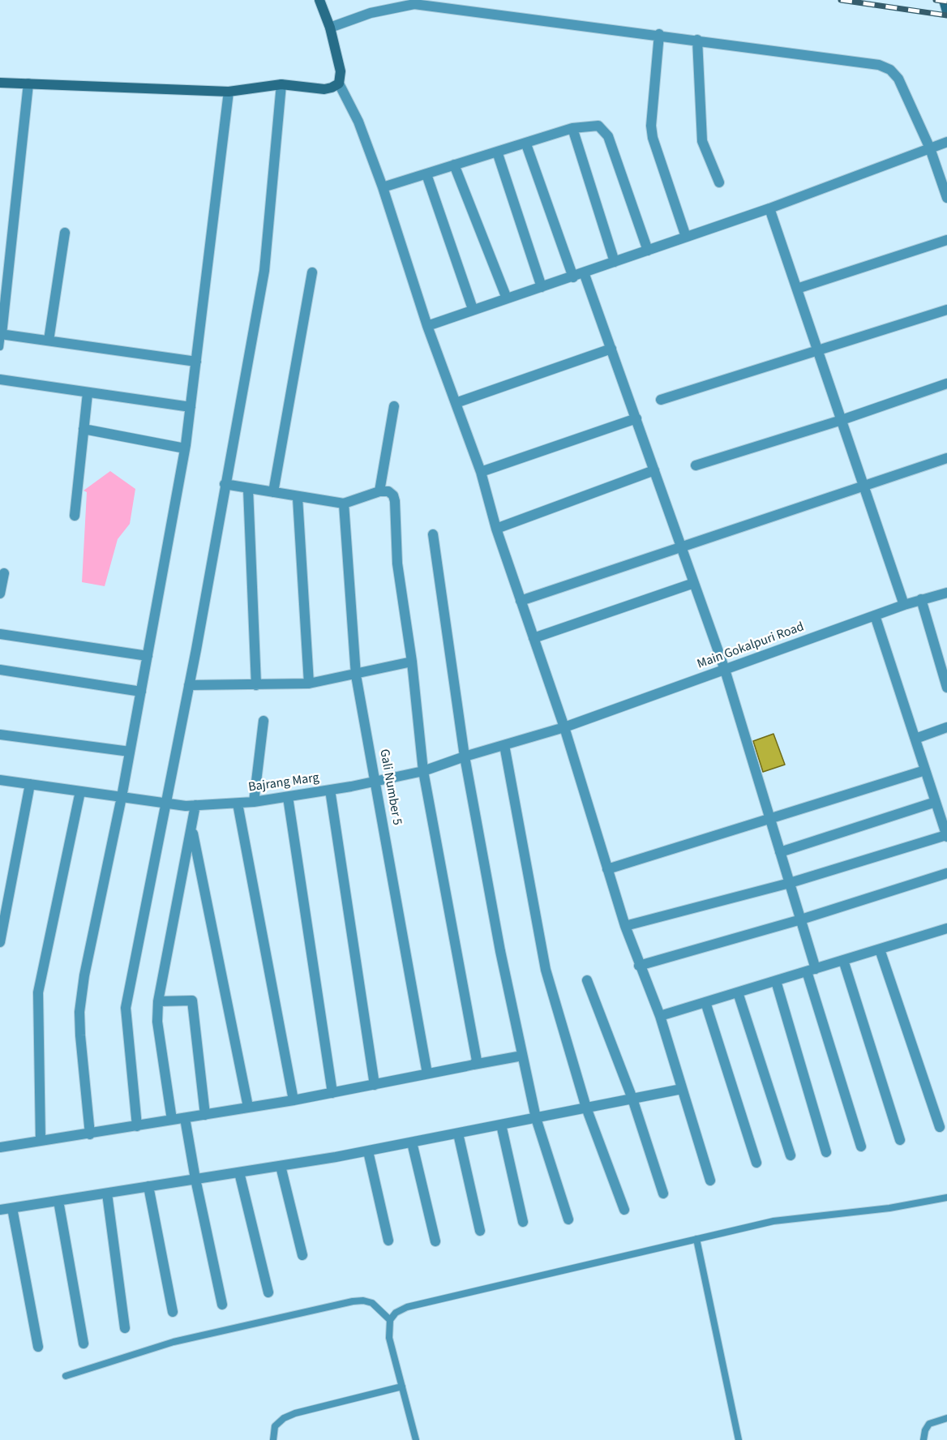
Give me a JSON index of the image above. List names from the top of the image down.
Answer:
{
  "streets": {
    "street": ["Main Gokalpuri Road", "Bajrang Marg", "Gali Number 5"]
  },
  "crossings": [
    ["Main Gokalpuri Road", "Bajrang Marg"],
    ["Bajrang Marg", "Gali Number 5"]
  ]
}
